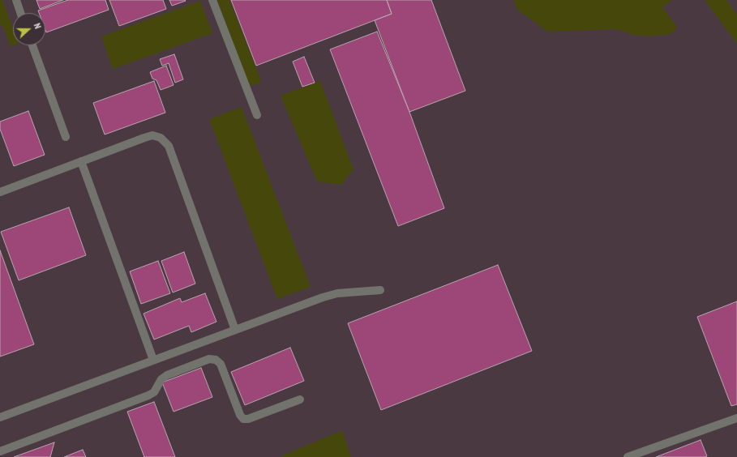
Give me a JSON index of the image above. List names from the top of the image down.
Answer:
{
  "north": "right"
}
